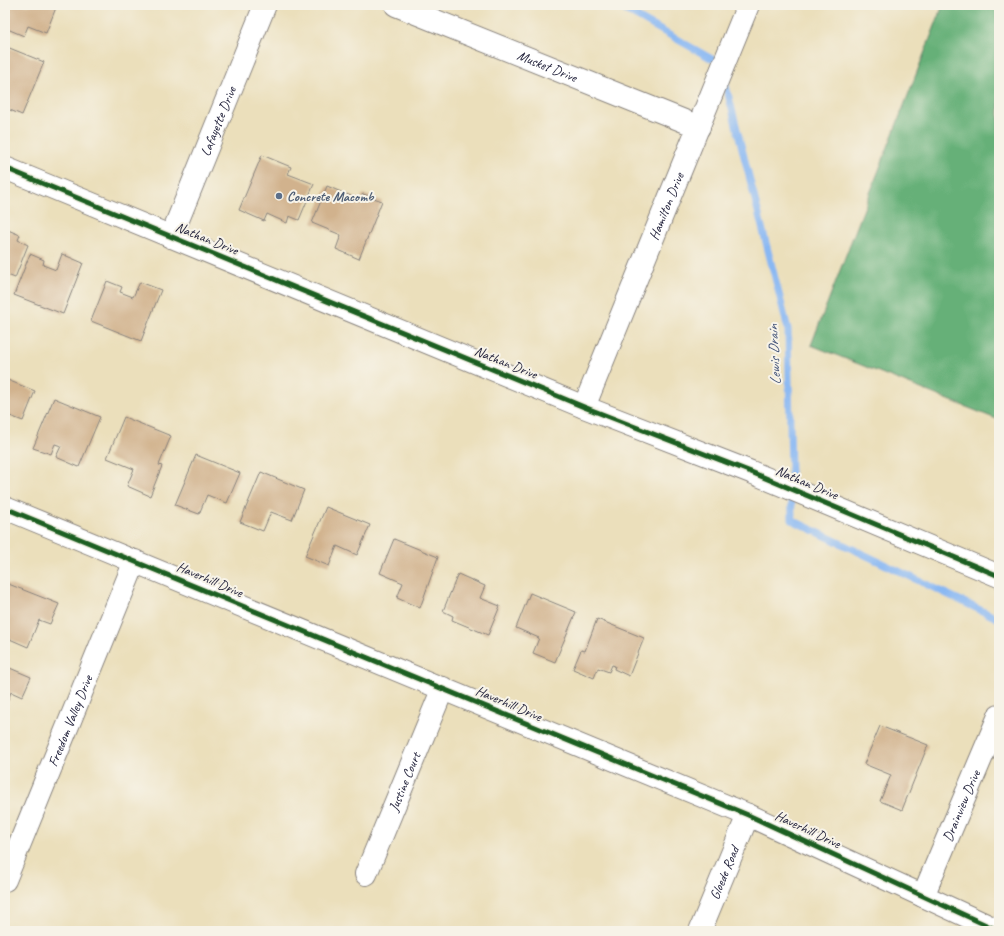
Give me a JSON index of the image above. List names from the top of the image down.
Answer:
{
  "streets": {
    "street": [
      "Musket Drive",
      "Lafayette Drive",
      "Hamilton Drive",
      "Nathan Drive",
      "Haverhill Drive",
      "Freedom Valley Drive",
      "Justine Court",
      "Drainview Drive",
      "Gloede Road"
    ]
  },
  "crossings": [
    ["Musket Drive", "Hamilton Drive"],
    ["Lafayette Drive", "Nathan Drive"],
    ["Hamilton Drive", "Nathan Drive"],
    ["Haverhill Drive", "Freedom Valley Drive"],
    ["Haverhill Drive", "Justine Court"],
    ["Haverhill Drive", "Drainview Drive"],
    ["Haverhill Drive", "Gloede Road"]
  ],
  "water": ["Lewis Drain"],
  "places": ["Concrete Macomb"]
}
